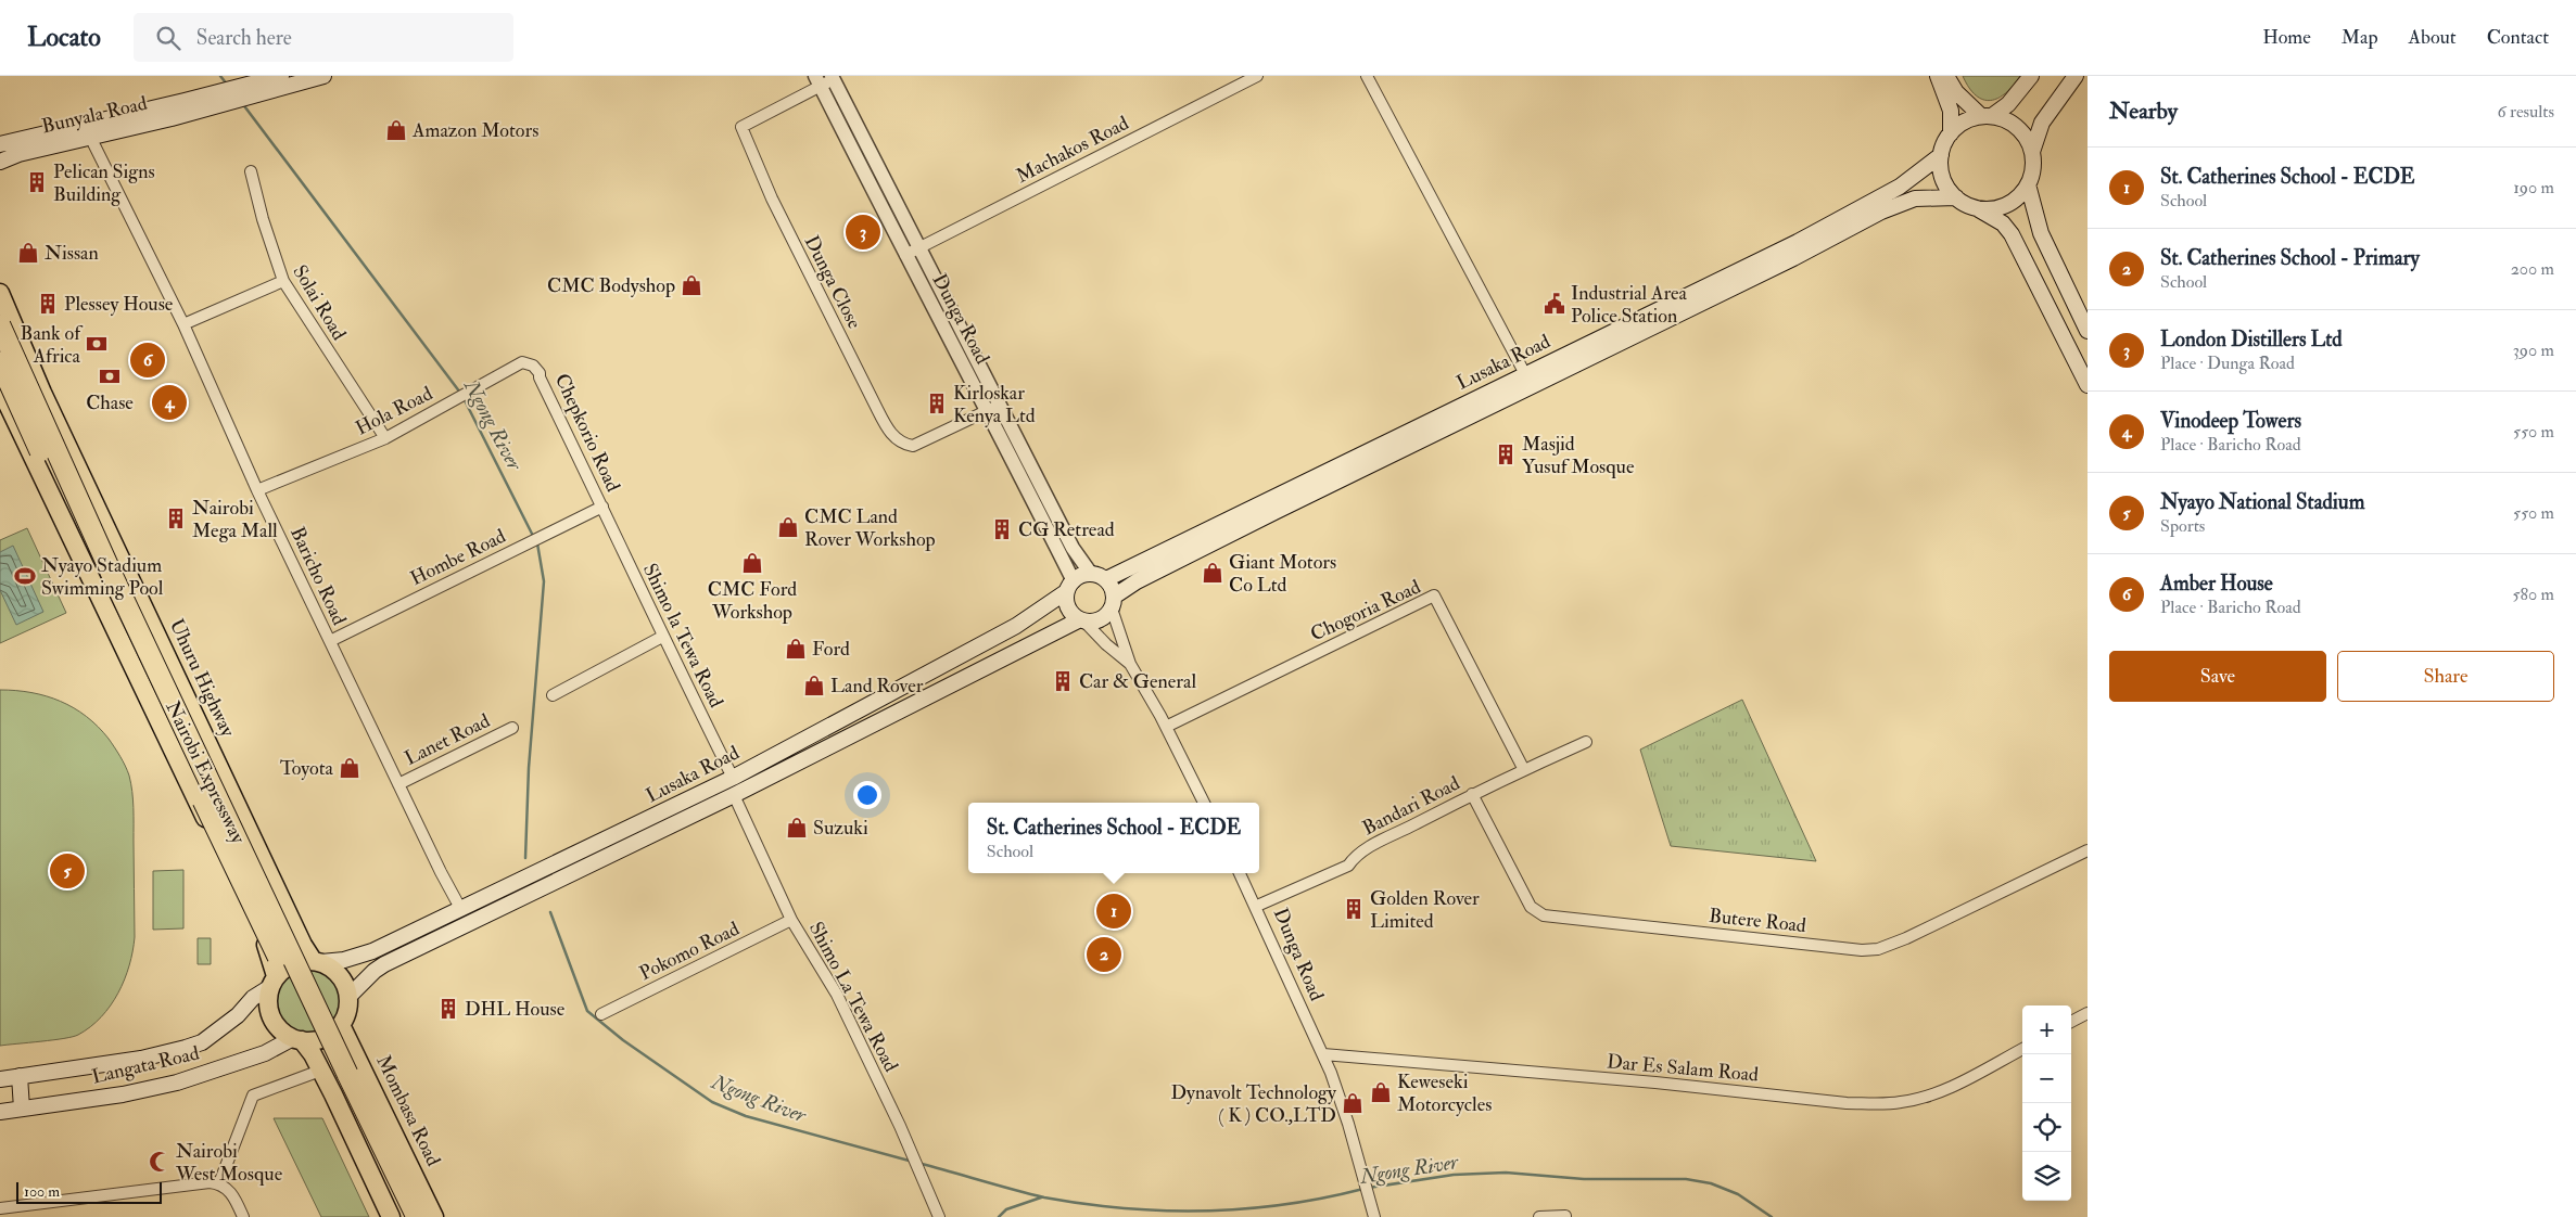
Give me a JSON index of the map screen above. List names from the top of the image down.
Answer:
{
  "streets": {
    "highway": ["Uhuru Highway", "Nairobi Expressway", "Mombasa Road"],
    "main road": ["Bunyala Road", "Lusaka Road", "Langata Road"],
    "street": [
      "Machakos Road",
      "Dunga Close",
      "Solai Road",
      "Dunga Road",
      "Hola Road",
      "Chepkorio Road",
      "Hombe Road",
      "Baricho Road",
      "Chogoria Road",
      "Shimo la Tewa Road",
      "Lanet Road",
      "Bandari Road",
      "Butere Road",
      "Pokomo Road",
      "Shimo La Tewa Road",
      "Dar Es Salam Road"
    ]
  },
  "crossings": [
    ["Bunyala Road", "Baricho Road"],
    ["Machakos Road", "Dunga Road"],
    ["Dunga Close", "Dunga Road"],
    ["Solai Road", "Hola Road"],
    ["Dunga Road", "Lusaka Road"],
    ["Dunga Road", "Bandari Road"],
    ["Dunga Road", "Dar Es Salam Road"],
    ["Lusaka Road", "Baricho Road"],
    ["Lusaka Road", "Shimo la Tewa Road"],
    ["Lusaka Road", "Uhuru Highway"],
    ["Lusaka Road", "Shimo La Tewa Road"],
    ["Lusaka Road", "Langata Road"],
    ["Lusaka Road", "Mombasa Road"],
    ["Hola Road", "Chepkorio Road"],
    ["Hola Road", "Baricho Road"],
    ["Chepkorio Road", "Hombe Road"],
    ["Chepkorio Road", "Shimo la Tewa Road"],
    ["Hombe Road", "Baricho Road"],
    ["Hombe Road", "Shimo la Tewa Road"],
    ["Baricho Road", "Lanet Road"],
    ["Chogoria Road", "Bandari Road"],
    ["Uhuru Highway", "Langata Road"],
    ["Uhuru Highway", "Mombasa Road"],
    ["Bandari Road", "Butere Road"],
    ["Pokomo Road", "Shimo La Tewa Road"],
    ["Langata Road", "Mombasa Road"]
  ],
  "water": ["Ngong River"],
  "places": {
    "shop": [
      "Amazon Motors",
      "Nissan",
      "CMC Bodyshop",
      "CMC Land Rover Workshop",
      "CMC Ford Workshop",
      "Giant Motors Co Ltd",
      "Ford",
      "Land Rover",
      "Toyota",
      "Suzuki",
      "Keweseki Motorcycles",
      "Dynavolt Technology ( K ) CO.,LTD"
    ],
    "building": [
      "Pelican Signs Building",
      "Plessey House",
      "Kirloskar Kenya Ltd",
      "Masjid Yusuf Mosque",
      "Nairobi Mega Mall",
      "CG Retread",
      "Car & General",
      "Golden Rover Limited",
      "DHL House"
    ],
    "public building": ["Industrial Area Police Station"],
    "bank": ["Bank of Africa", "Chase"],
    "sports": ["Nyayo Stadium Swimming Pool"],
    "mosque": ["Nairobi West Mosque"]
  },
  "scale_bar": "100 m",
  "page": {
    "header": "Locato",
    "search": "Search here",
    "nav": [
      "Home",
      "Map",
      "About",
      "Contact"
    ],
    "heading": ["Nearby", "6 results"],
    "list": [
      {
        "mark": "1",
        "name": "St. Catherines School - ECDE",
        "note": "School",
        "value": "190 m"
      },
      {
        "mark": "2",
        "name": "St. Catherines School - Primary",
        "note": "School",
        "value": "200 m"
      },
      {
        "mark": "3",
        "name": "London Distillers Ltd",
        "note": "Place · Dunga Road",
        "value": "390 m"
      },
      {
        "mark": "4",
        "name": "Vinodeep Towers",
        "note": "Place · Baricho Road",
        "value": "550 m"
      },
      {
        "mark": "5",
        "name": "Nyayo National Stadium",
        "note": "Sports",
        "value": "550 m"
      },
      {
        "mark": "6",
        "name": "Amber House",
        "note": "Place · Baricho Road",
        "value": "580 m"
      }
    ],
    "pins": [
      "3",
      "6",
      "4",
      "5",
      "1",
      "2"
    ],
    "buttons": ["Save", "Share"],
    "popup": ["St. Catherines School - ECDE", "School"],
    "map_buttons": ["+", "−"],
    "scale": "100 m"
  }
}
